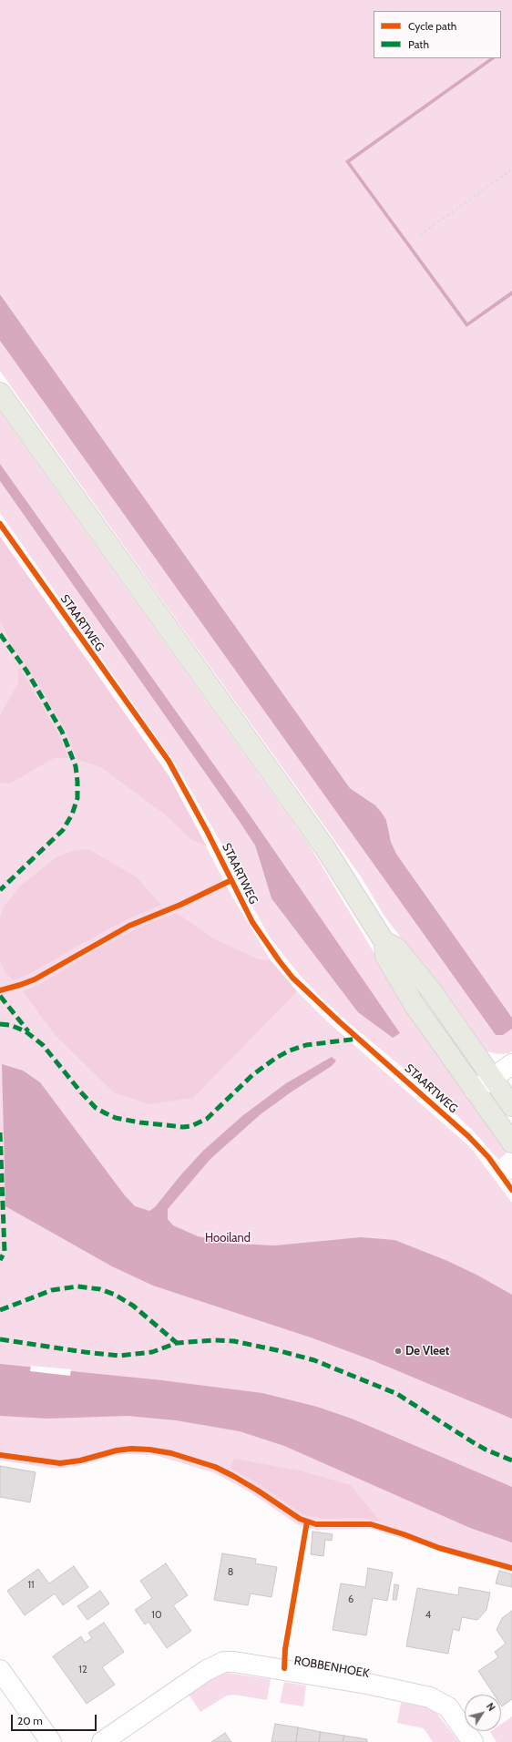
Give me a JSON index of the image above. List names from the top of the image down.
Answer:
{
  "streets": {
    "street": ["ROBBENHOEK"],
    "cycle path": ["STAARTWEG"]
  },
  "parks": ["Hooiland"],
  "places": ["De Vleet"],
  "house_numbers": [
    "8",
    "11",
    "6",
    "10",
    "4",
    "12"
  ],
  "legend": ["Cycle path", "Path"],
  "scale_bar": "20 m",
  "north": "top right"
}
